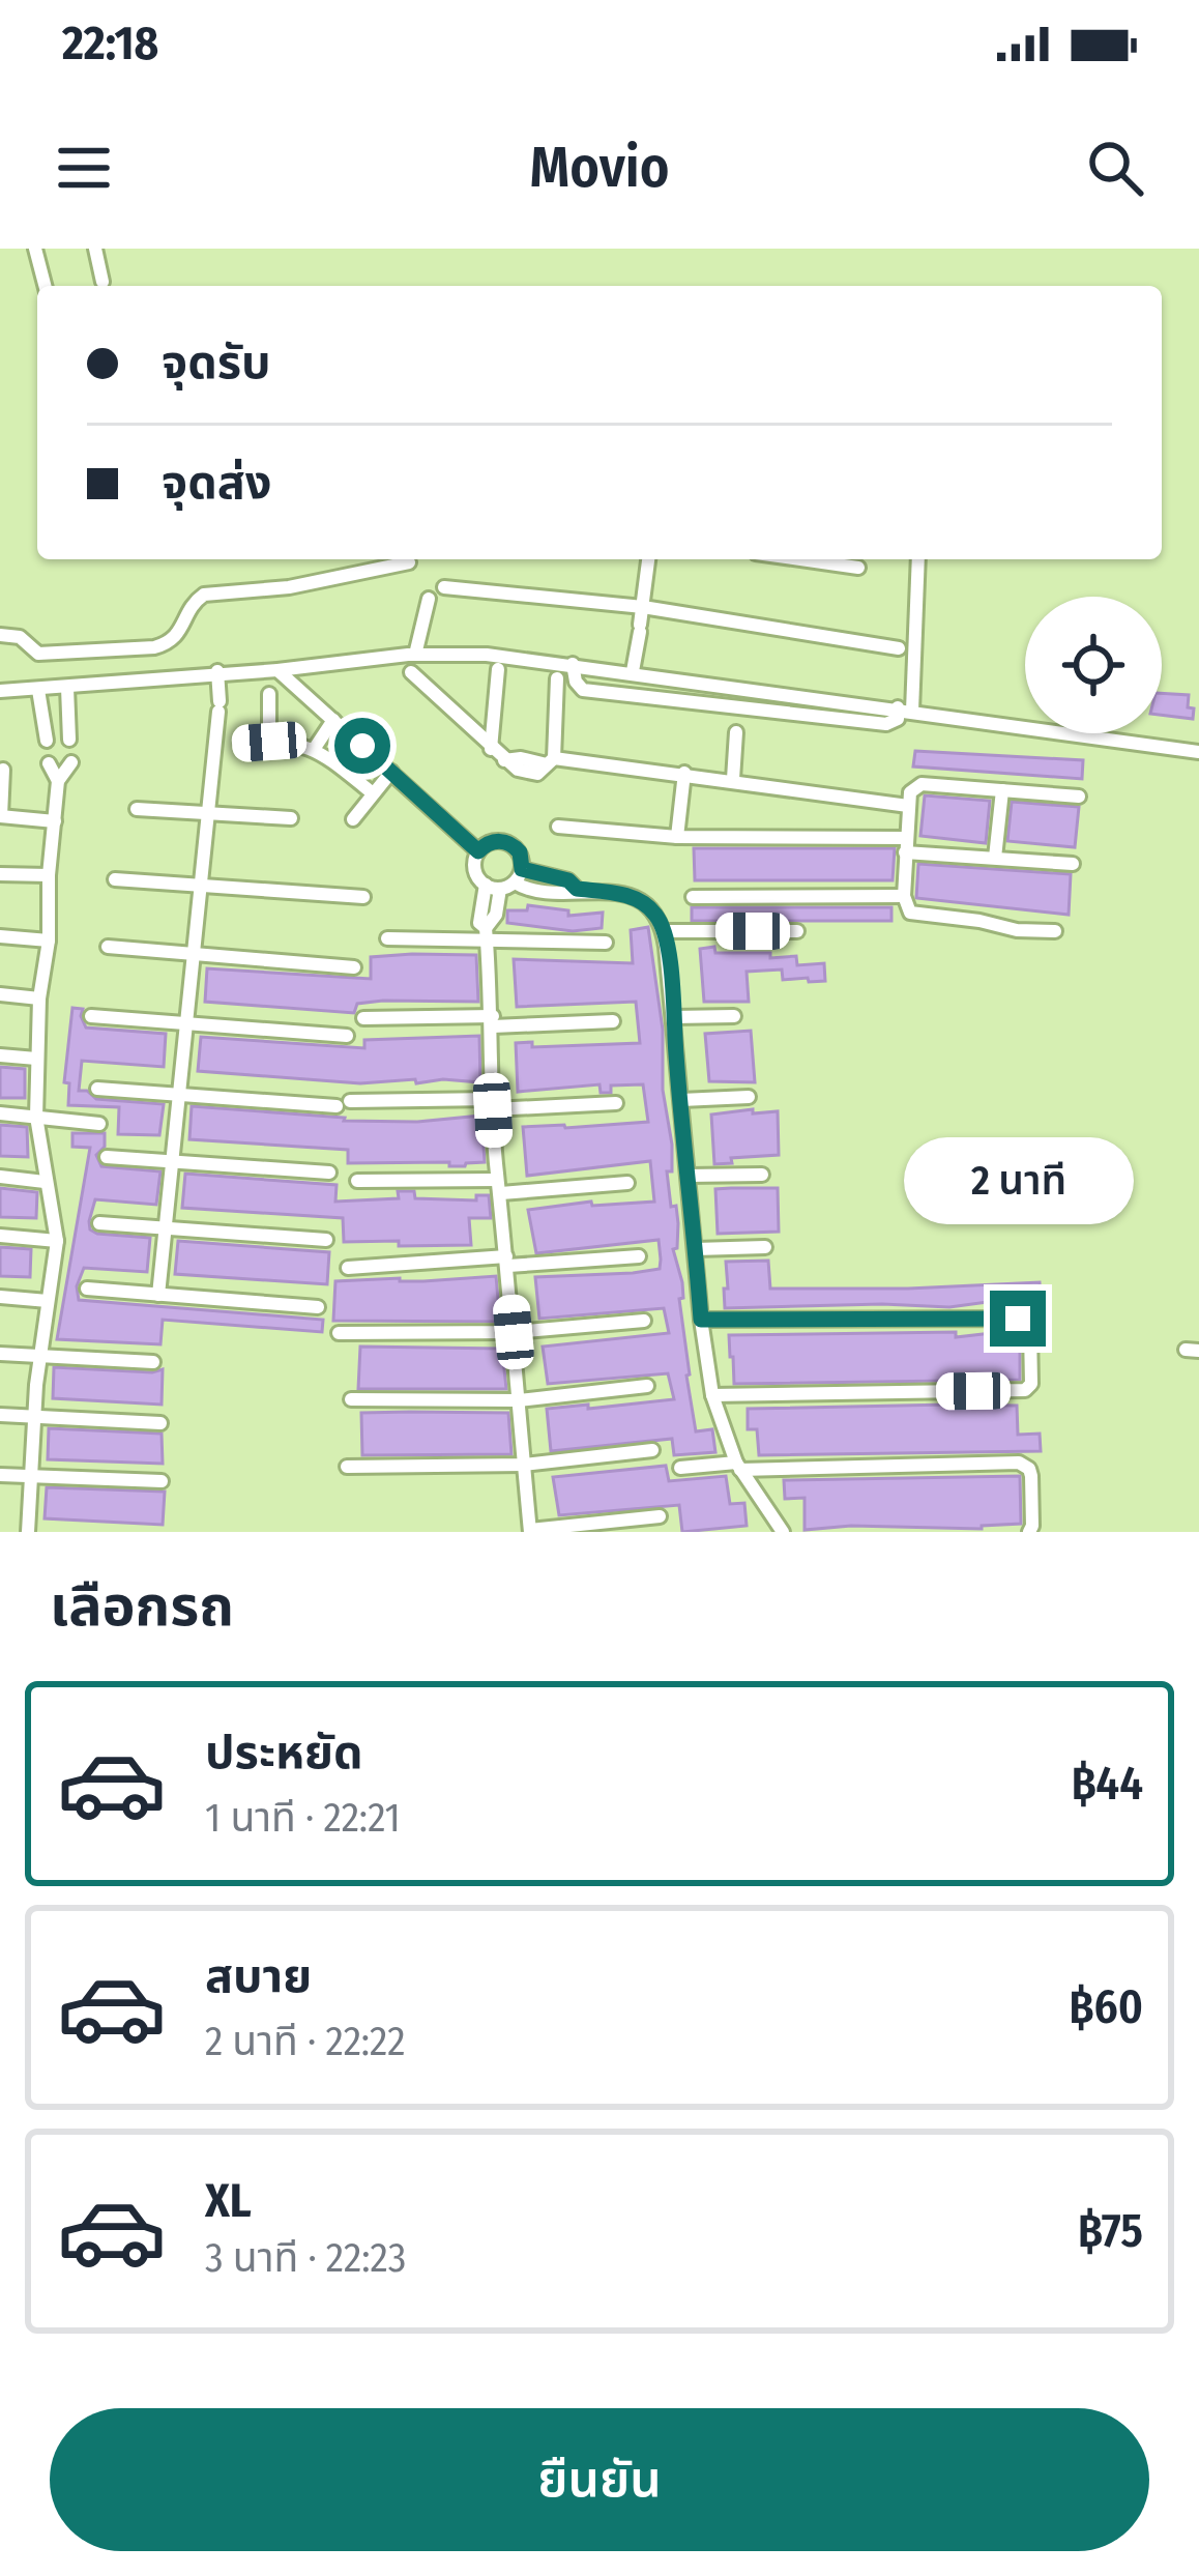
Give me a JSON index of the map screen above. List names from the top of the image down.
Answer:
{
  "page": {
    "status": "22:18",
    "header": "Movio",
    "banner": ["จุดรับ", "จุดส่ง"],
    "bubble": "2 นาที",
    "heading": "เลือกรถ",
    "list": [
      {
        "name": "ประหยัด",
        "note": "1 นาที · 22:21",
        "value": "฿44"
      },
      {
        "name": "สบาย",
        "note": "2 นาที · 22:22",
        "value": "฿60"
      },
      {
        "name": "XL",
        "note": "3 นาที · 22:23",
        "value": "฿75"
      }
    ],
    "buttons": "ยืนยัน"
  }
}
